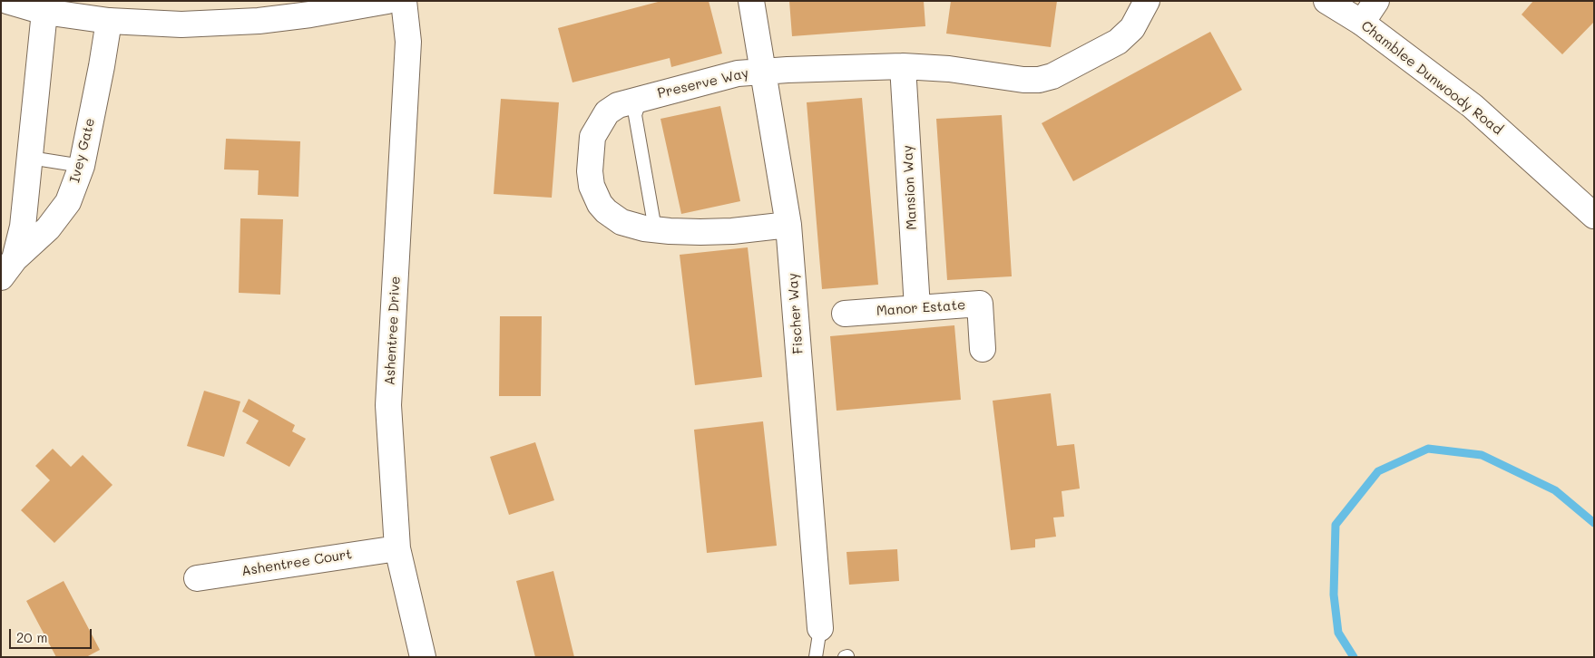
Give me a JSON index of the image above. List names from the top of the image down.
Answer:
{
  "streets": {
    "street": [
      "Chamblee Dunwoody Road",
      "Preserve Way",
      "Ivey Gate",
      "Mansion Way",
      "Manor Estate",
      "Fischer Way",
      "Ashentree Drive",
      "Ashentree Court"
    ]
  },
  "crossings": [
    ["Preserve Way", "Mansion Way"],
    ["Preserve Way", "Fischer Way"],
    ["Mansion Way", "Manor Estate"],
    ["Ashentree Drive", "Ashentree Court"]
  ],
  "scale_bar": "20 m"
}
